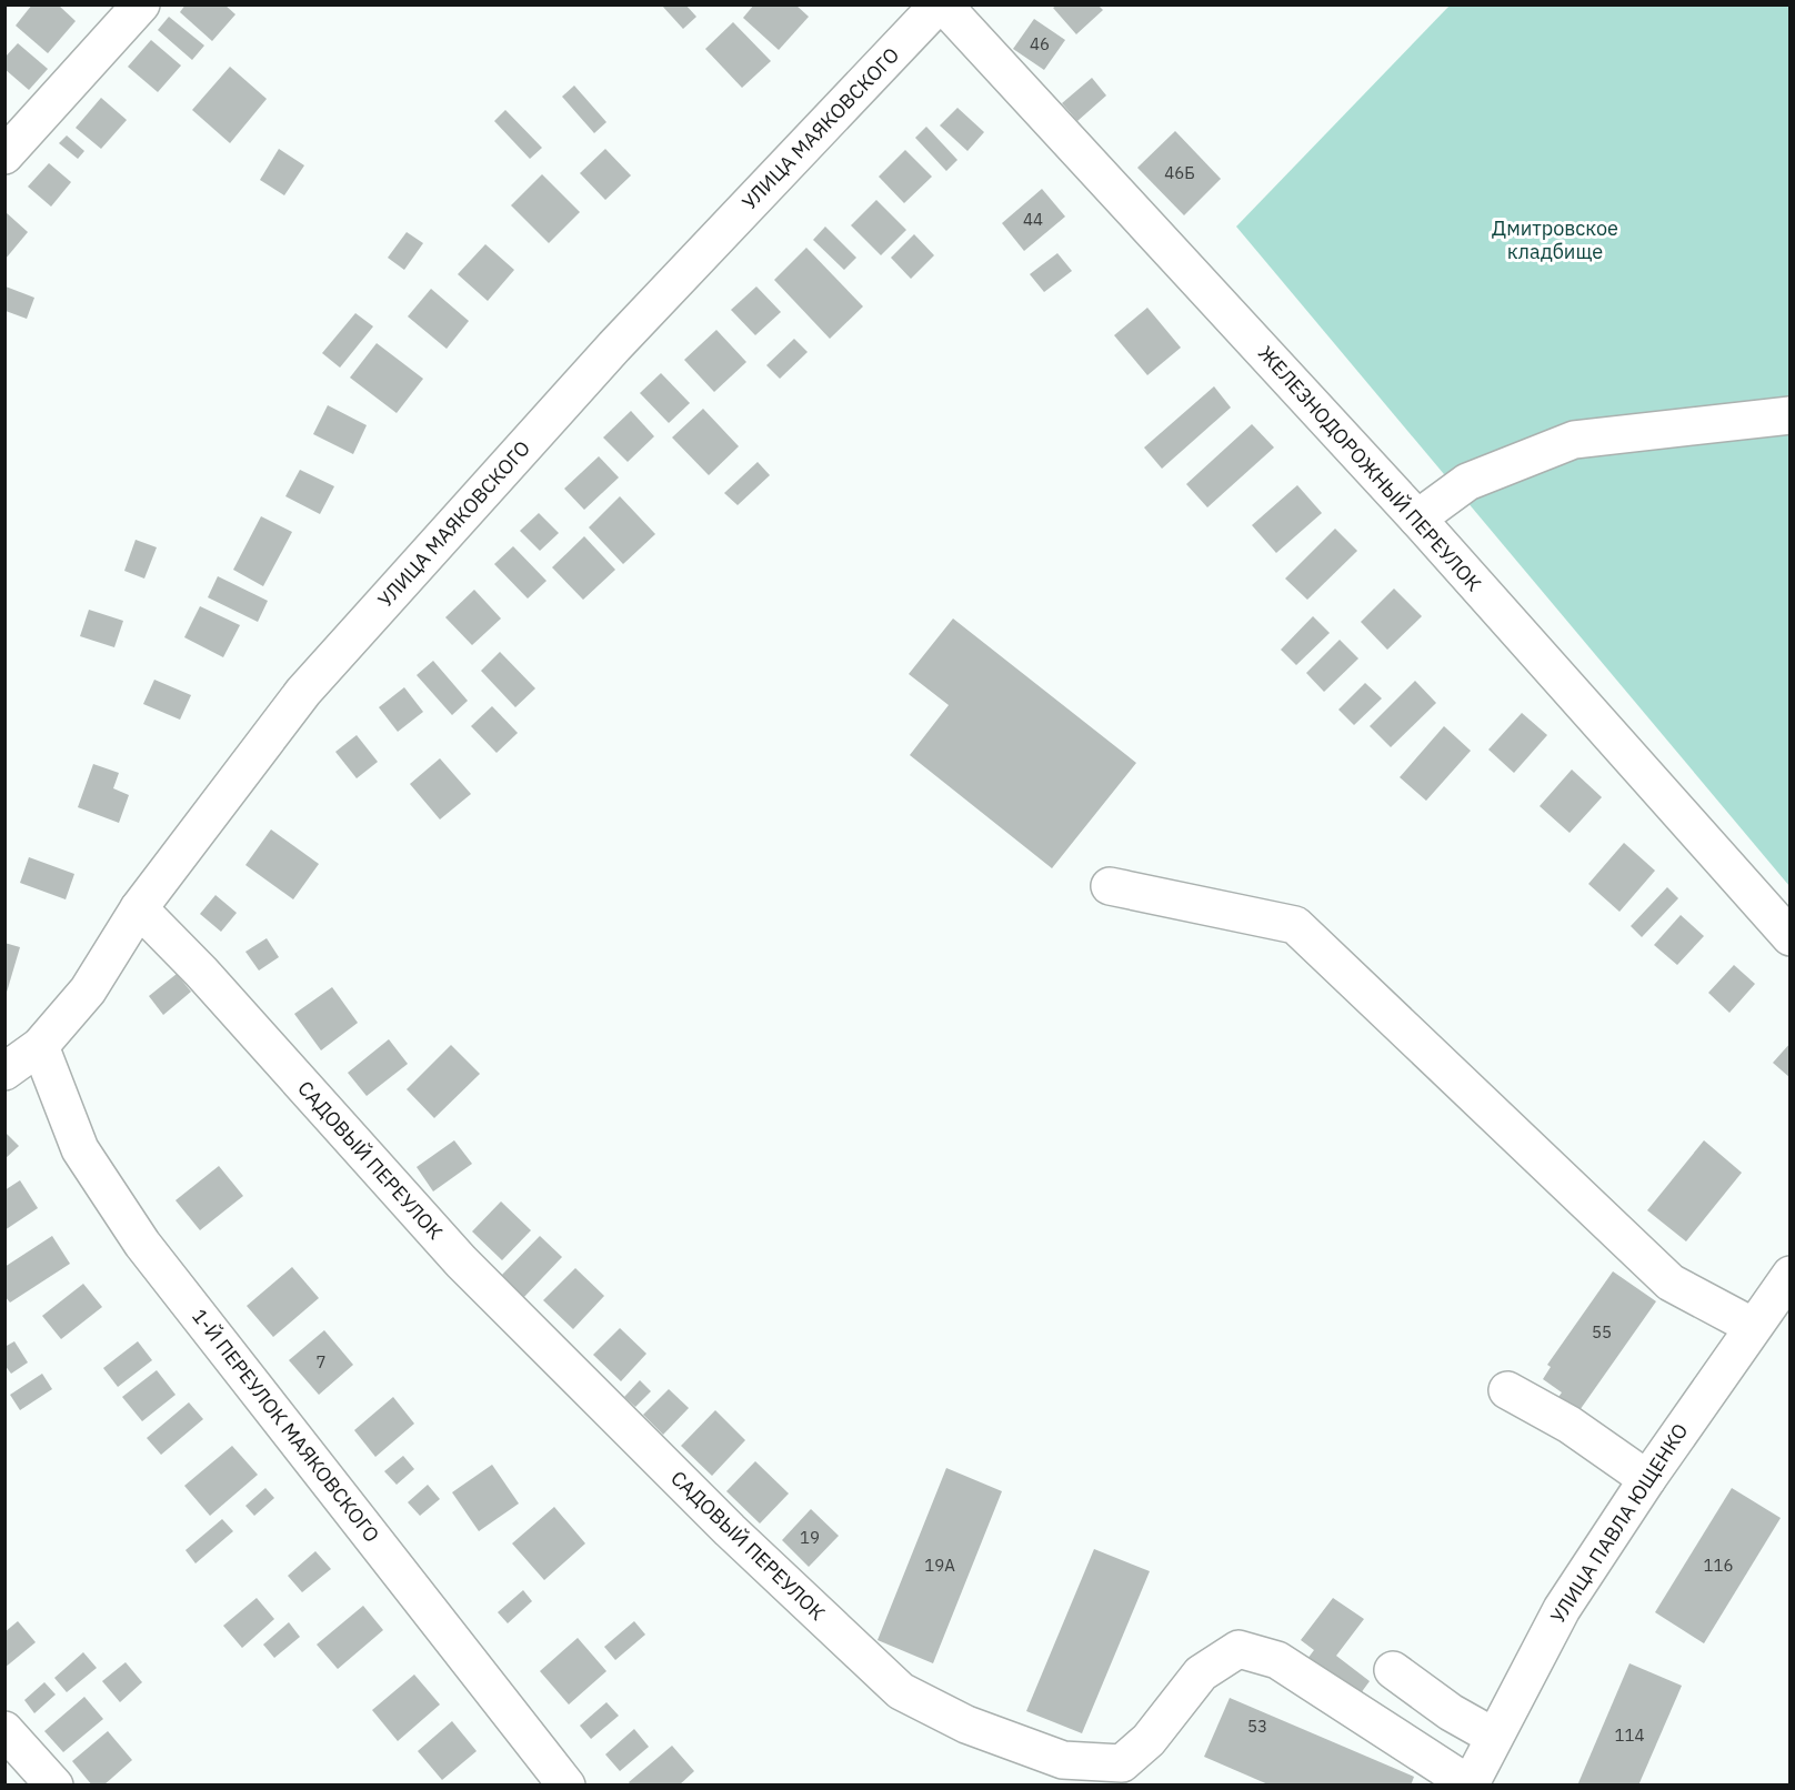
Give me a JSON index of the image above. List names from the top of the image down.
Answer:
{
  "streets": {
    "street": [
      "УЛИЦА МАЯКОВСКОГО",
      "ЖЕЛЕЗНОДОРОЖНЫЙ ПЕРЕУЛОК",
      "САДОВЫЙ ПЕРЕУЛОК",
      "1-Й ПЕРЕУЛОК МАЯКОВСКОГО",
      "УЛИЦА ПАВЛА ЮЩЕНКО"
    ]
  },
  "crossings": [
    ["УЛИЦА МАЯКОВСКОГО", "ЖЕЛЕЗНОДОРОЖНЫЙ ПЕРЕУЛОК"],
    ["УЛИЦА МАЯКОВСКОГО", "САДОВЫЙ ПЕРЕУЛОК"],
    ["УЛИЦА МАЯКОВСКОГО", "1-Й ПЕРЕУЛОК МАЯКОВСКОГО"],
    ["САДОВЫЙ ПЕРЕУЛОК", "УЛИЦА ПАВЛА ЮЩЕНКО"]
  ],
  "parks": ["Дмитровское кладбище"],
  "house_numbers": [
    "46",
    "46Б",
    "44",
    "55",
    "7",
    "19",
    "19А",
    "116",
    "53",
    "114"
  ]
}
